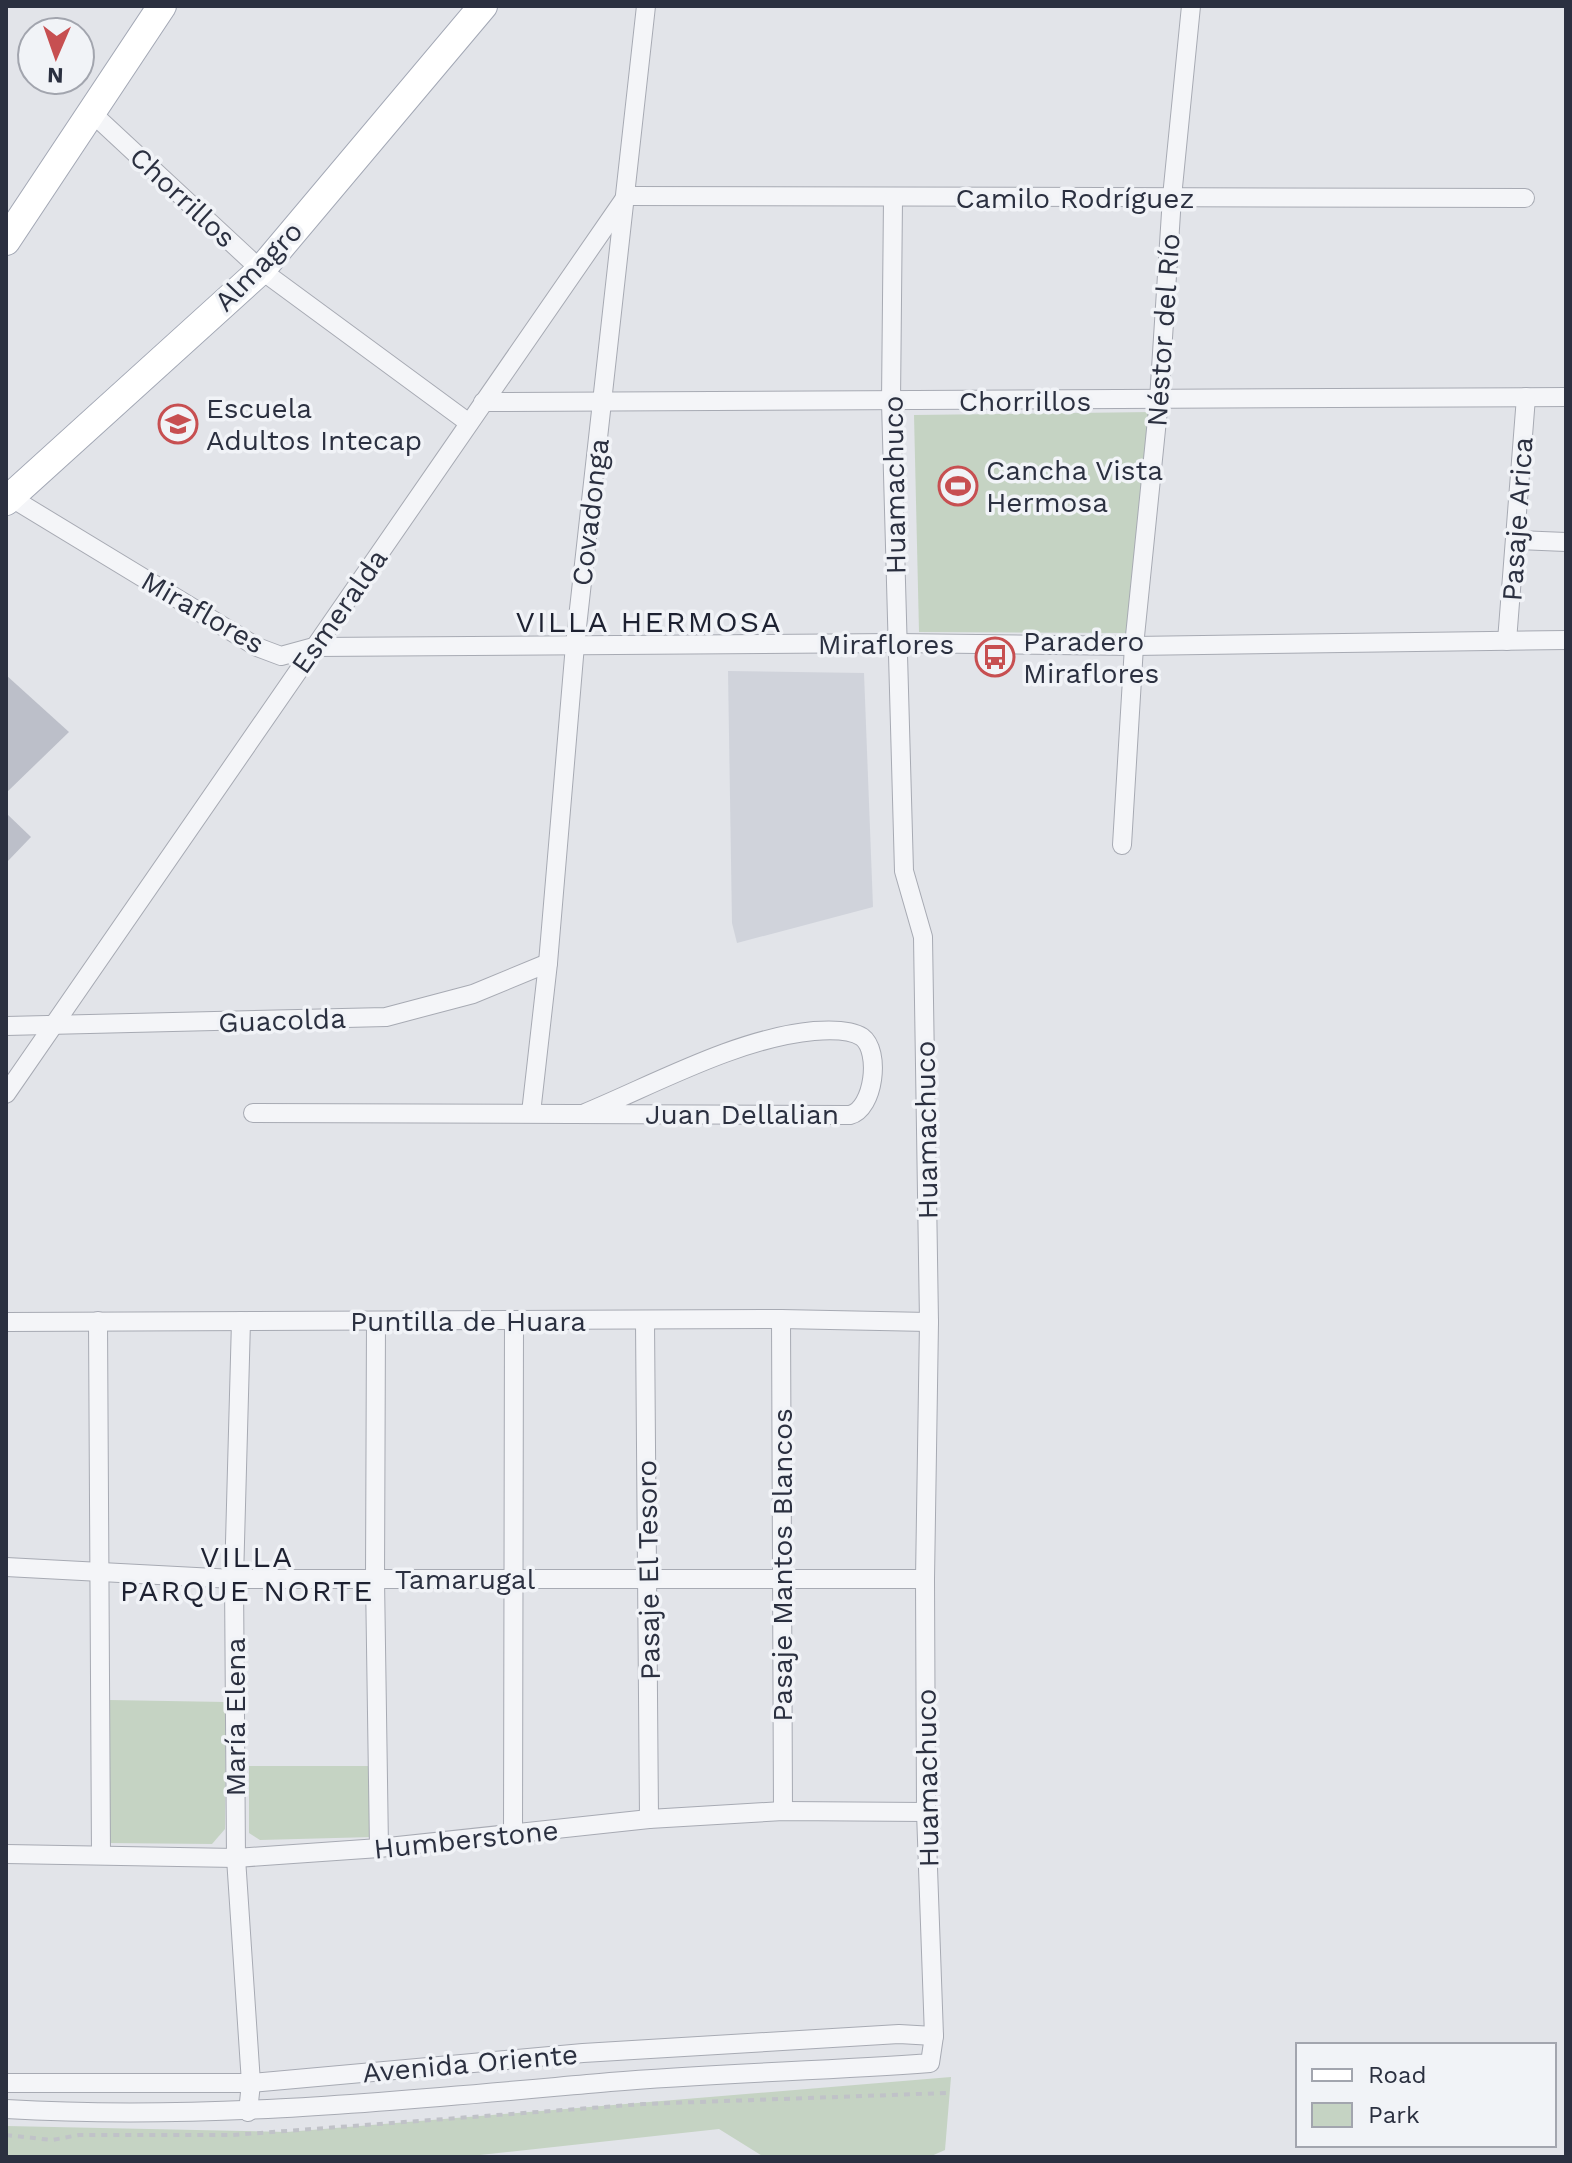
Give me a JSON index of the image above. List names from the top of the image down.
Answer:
{
  "streets": {
    "main road": ["Almagro"],
    "street": [
      "Chorrillos",
      "Camilo Rodríguez",
      "Néstor del Río",
      "Huamachuco",
      "Covadonga",
      "Pasaje Arica",
      "Esmeralda",
      "Miraflores",
      "Guacolda",
      "Juan Dellalian",
      "Puntilla de Huara",
      "Pasaje Mantos Blancos",
      "Pasaje El Tesoro",
      "Tamarugal",
      "María Elena",
      "Humberstone",
      "Avenida Oriente"
    ]
  },
  "crossings": [
    ["Chorrillos", "Almagro"],
    ["Chorrillos", "Néstor del Río"],
    ["Chorrillos", "Huamachuco"],
    ["Chorrillos", "Covadonga"],
    ["Chorrillos", "Pasaje Arica"],
    ["Chorrillos", "Esmeralda"],
    ["Camilo Rodríguez", "Néstor del Río"],
    ["Camilo Rodríguez", "Huamachuco"],
    ["Camilo Rodríguez", "Covadonga"],
    ["Camilo Rodríguez", "Esmeralda"],
    ["Almagro", "Miraflores"],
    ["Néstor del Río", "Miraflores"],
    ["Huamachuco", "Miraflores"],
    ["Huamachuco", "Puntilla de Huara"],
    ["Huamachuco", "Tamarugal"],
    ["Huamachuco", "Humberstone"],
    ["Huamachuco", "Avenida Oriente"],
    ["Covadonga", "Esmeralda"],
    ["Covadonga", "Miraflores"],
    ["Covadonga", "Guacolda"],
    ["Covadonga", "Juan Dellalian"],
    ["Pasaje Arica", "Miraflores"],
    ["Esmeralda", "Miraflores"],
    ["Esmeralda", "Guacolda"],
    ["Puntilla de Huara", "Pasaje Mantos Blancos"],
    ["Puntilla de Huara", "Pasaje El Tesoro"],
    ["Puntilla de Huara", "María Elena"],
    ["Pasaje Mantos Blancos", "Tamarugal"],
    ["Pasaje Mantos Blancos", "Humberstone"],
    ["Pasaje El Tesoro", "Tamarugal"],
    ["Pasaje El Tesoro", "Humberstone"],
    ["Tamarugal", "María Elena"],
    ["María Elena", "Humberstone"],
    ["María Elena", "Avenida Oriente"]
  ],
  "districts": ["VILLA HERMOSA", "VILLA PARQUE NORTE"],
  "places": {
    "school or university": ["Escuela Adultos Intecap"],
    "sports": ["Cancha Vista Hermosa"],
    "bus stop": ["Paradero Miraflores"]
  },
  "legend": ["Road", "Park"],
  "north": "bottom"
}
